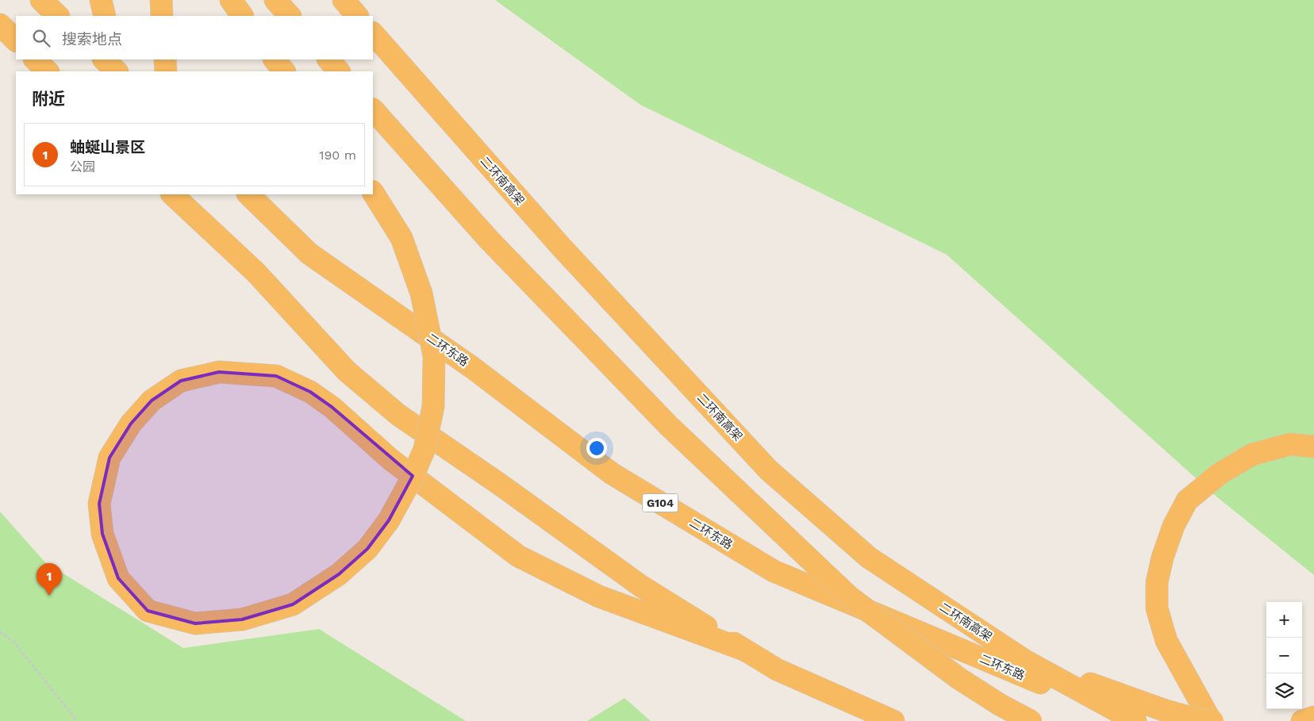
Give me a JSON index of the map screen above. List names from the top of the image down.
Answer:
{
  "streets": {
    "highway": ["二环南高架", "二环东路", "G104"]
  },
  "page": {
    "search": "搜索地点",
    "heading": "附近",
    "list": [
      {
        "mark": "1",
        "name": "蚰蜒山景区",
        "note": "公园",
        "value": "190 m"
      }
    ],
    "pins": "1",
    "map_buttons": ["+", "−"]
  }
}
